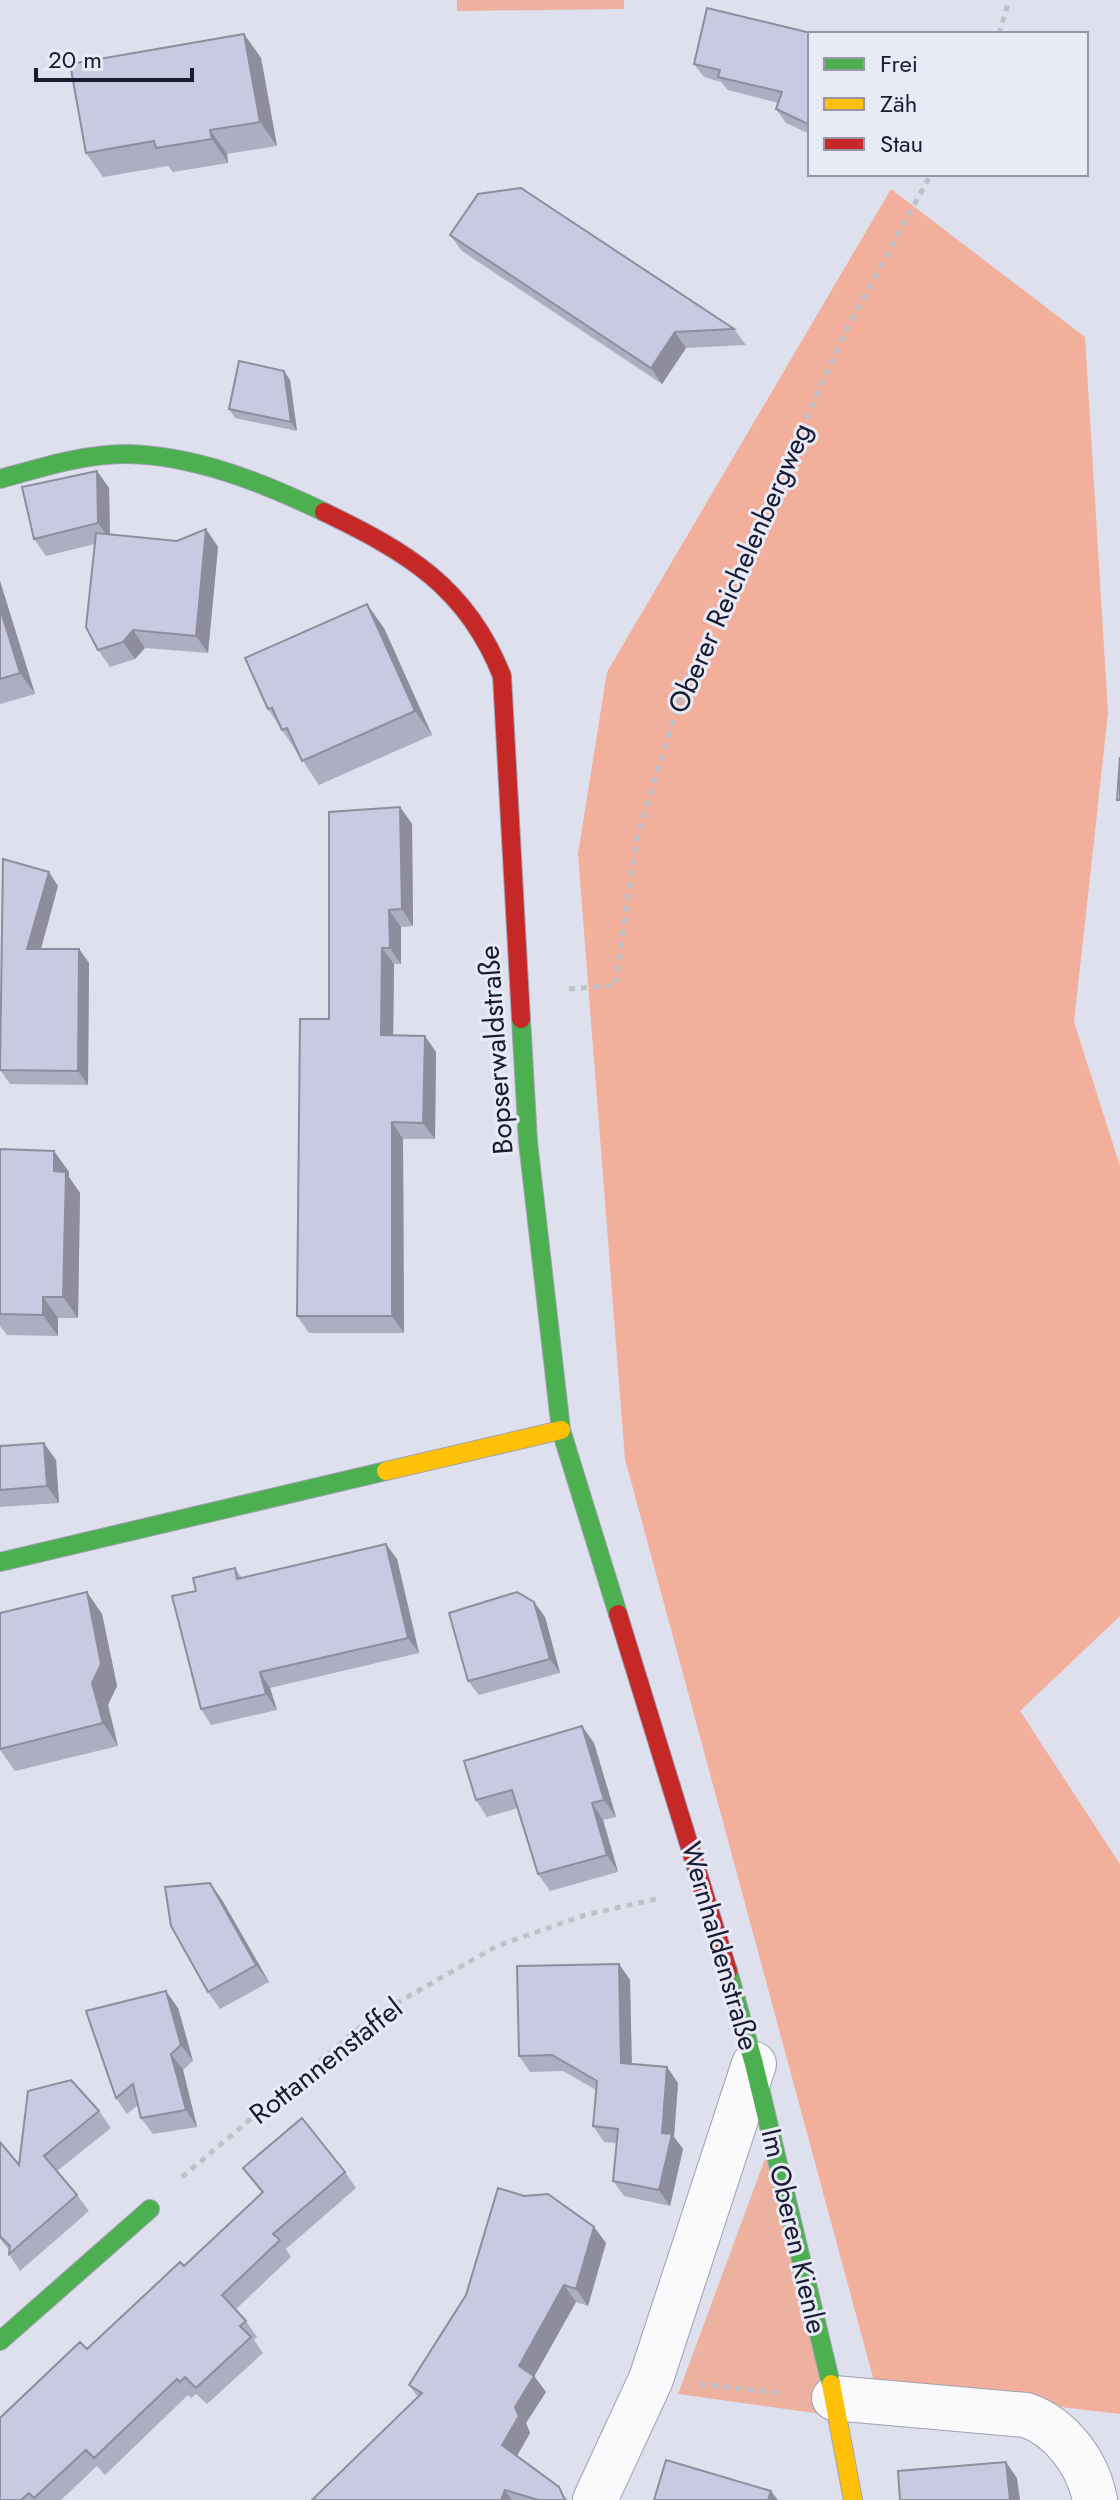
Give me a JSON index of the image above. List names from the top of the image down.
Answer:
{
  "streets": {
    "street": ["Bopserwaldstraße", "Wernhaldenstraße", "Im Oberen Kienle"],
    "path": ["Oberer Reichelenbergweg", "Rottannenstaffel"]
  },
  "crossings": [
    ["Oberer Reichelenbergweg", "Bopserwaldstraße"],
    ["Bopserwaldstraße", "Wernhaldenstraße"],
    ["Wernhaldenstraße", "Rottannenstaffel"],
    ["Wernhaldenstraße", "Im Oberen Kienle"]
  ],
  "legend": ["Frei", "Zäh", "Stau"],
  "scale_bar": "20 m"
}
